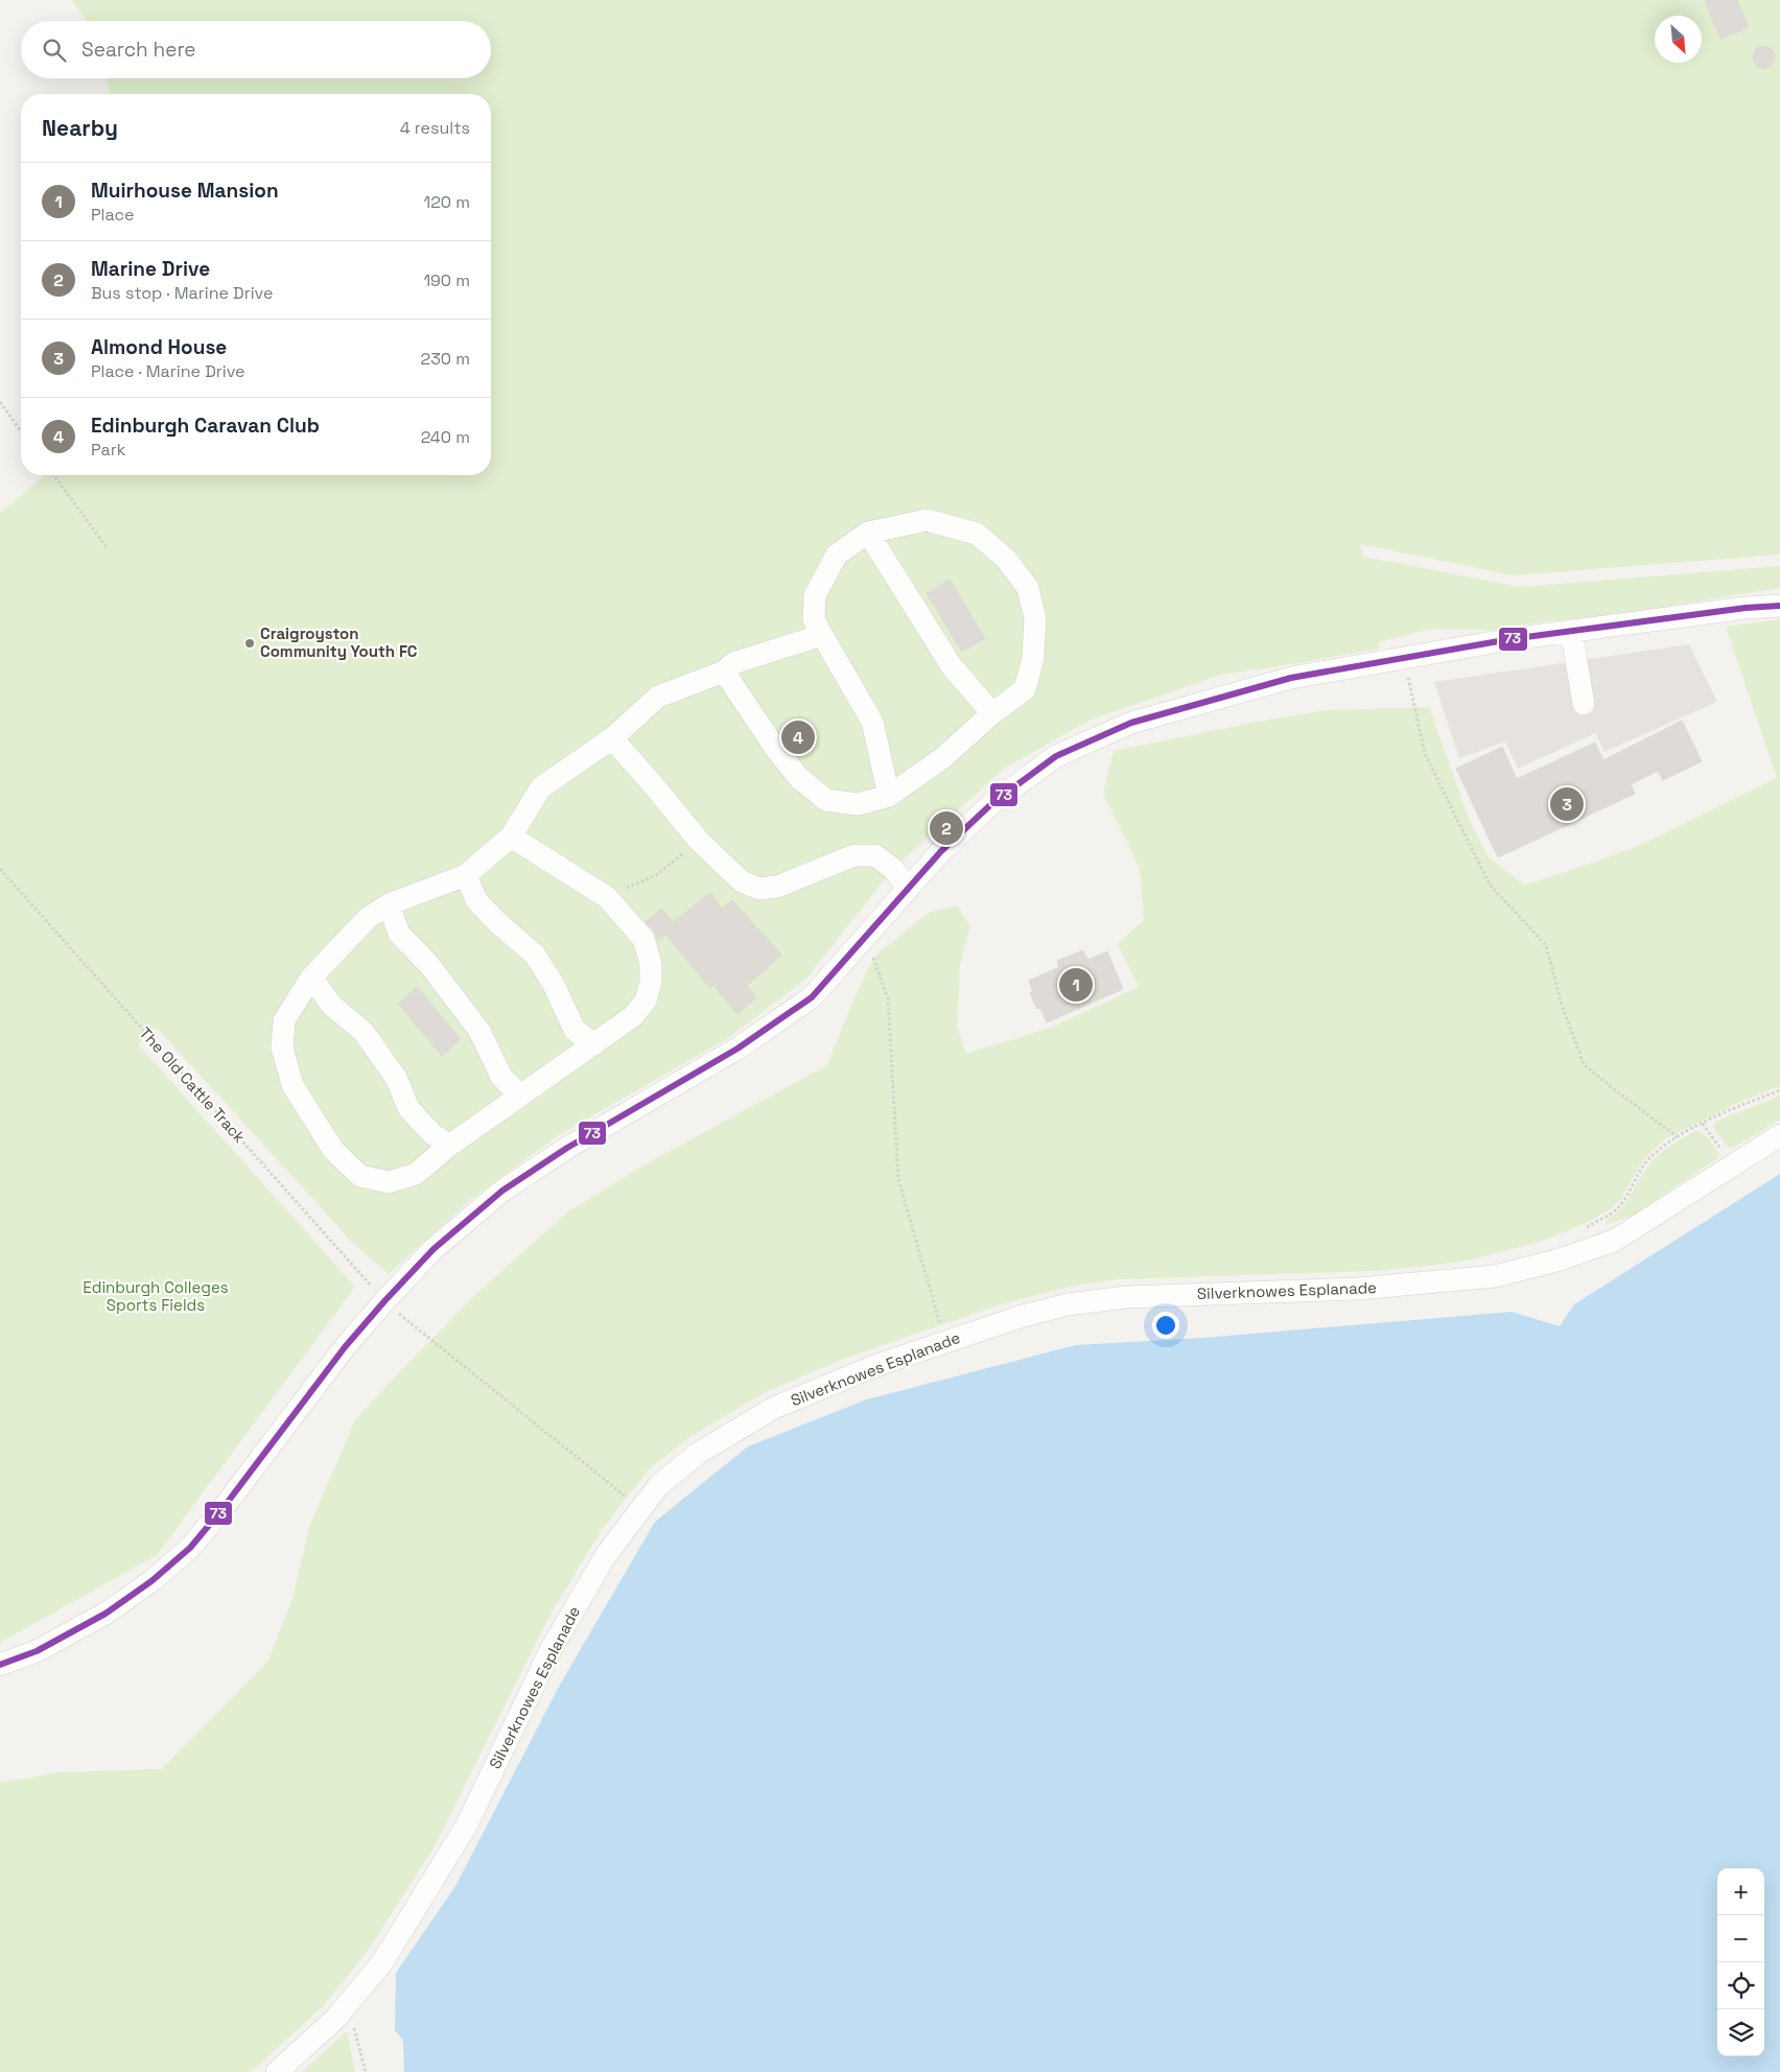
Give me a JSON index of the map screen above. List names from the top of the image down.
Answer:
{
  "streets": {
    "street": ["Silverknowes Esplanade"],
    "path": ["The Old Cattle Track"]
  },
  "crossings": [
    ["The Old Cattle Track", "Silverknowes Esplanade"]
  ],
  "parks": ["Edinburgh Colleges Sports Fields"],
  "places": ["Craigroyston Community Youth FC"],
  "lines": ["transit line 73"],
  "north": "bottom right",
  "page": {
    "search": "Search here",
    "heading": ["Nearby", "4 results"],
    "list": [
      {
        "mark": "1",
        "name": "Muirhouse Mansion",
        "note": "Place",
        "value": "120 m"
      },
      {
        "mark": "2",
        "name": "Marine Drive",
        "note": "Bus stop · Marine Drive",
        "value": "190 m"
      },
      {
        "mark": "3",
        "name": "Almond House",
        "note": "Place · Marine Drive",
        "value": "230 m"
      },
      {
        "mark": "4",
        "name": "Edinburgh Caravan Club",
        "note": "Park",
        "value": "240 m"
      }
    ],
    "pins": [
      "4",
      "3",
      "2",
      "1"
    ],
    "map_buttons": ["+", "−"]
  }
}
